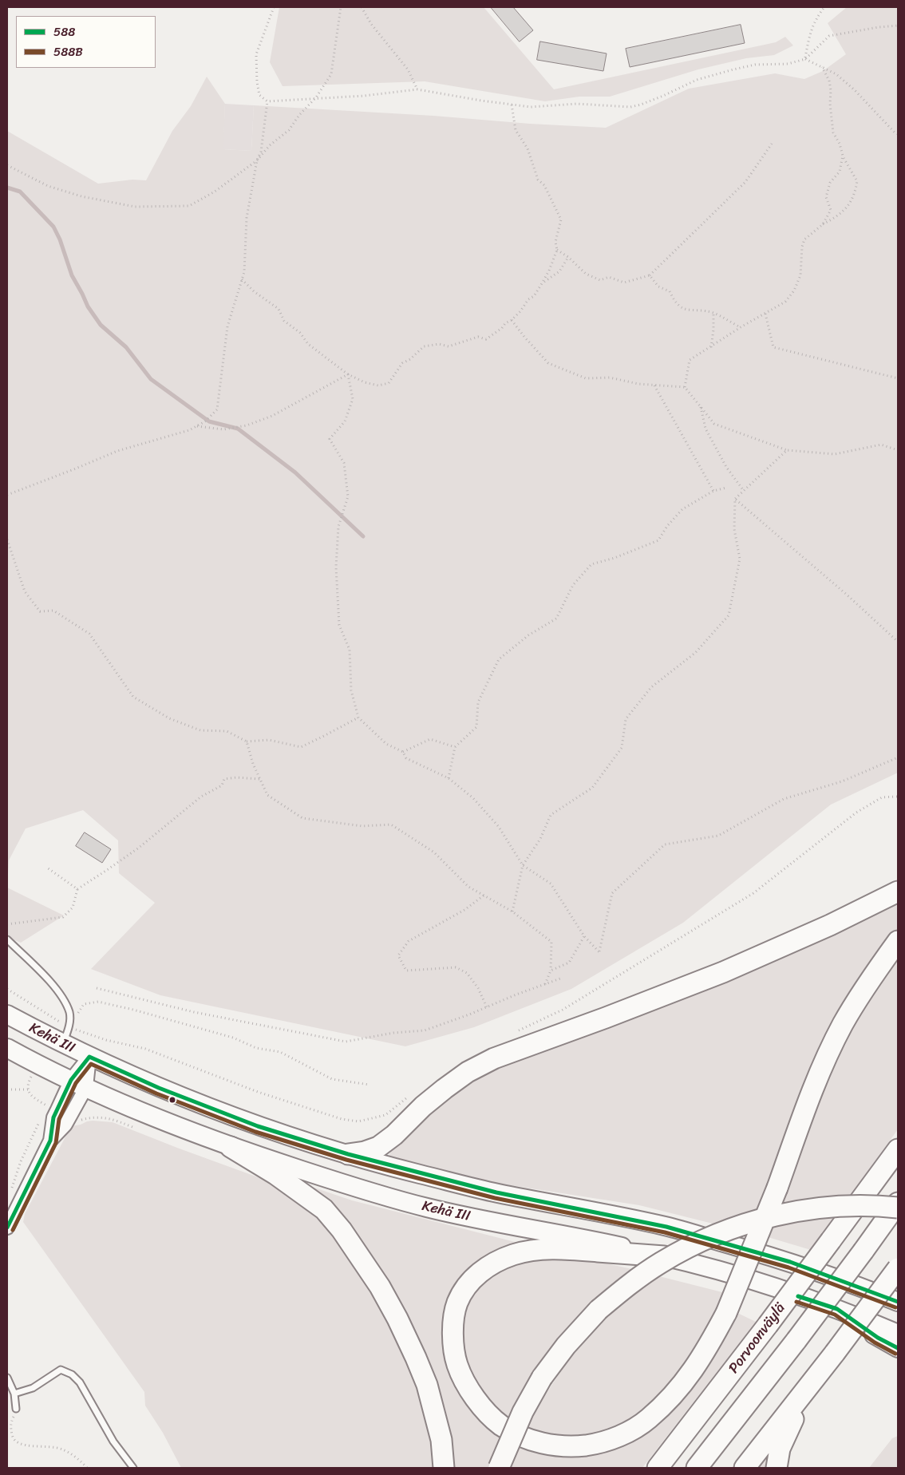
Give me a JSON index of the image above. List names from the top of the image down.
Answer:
{
  "streets": {
    "highway": ["Kehä III", "Porvoonväylä"]
  },
  "lines": ["transit line 588", "transit line 588B"],
  "legend": ["588", "588B"]
}
